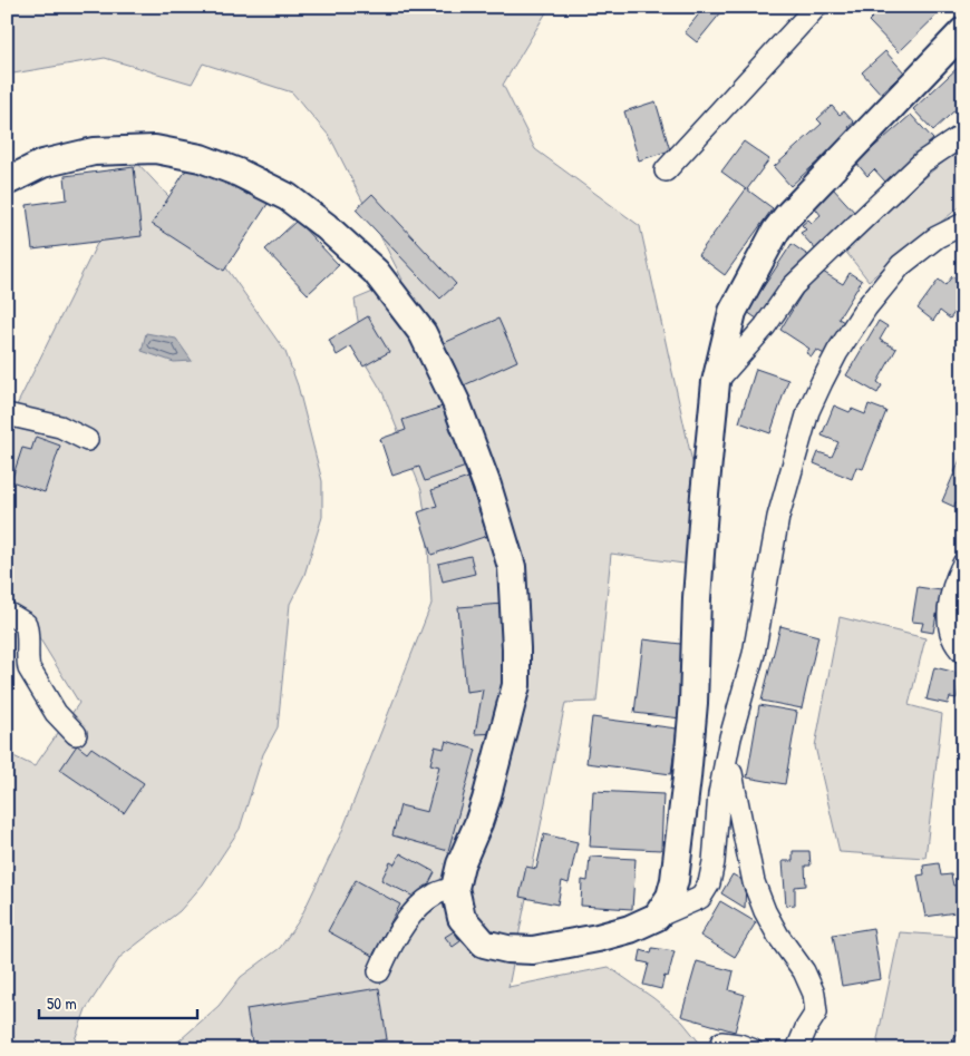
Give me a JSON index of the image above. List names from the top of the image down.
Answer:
{
  "scale_bar": "50 m"
}
